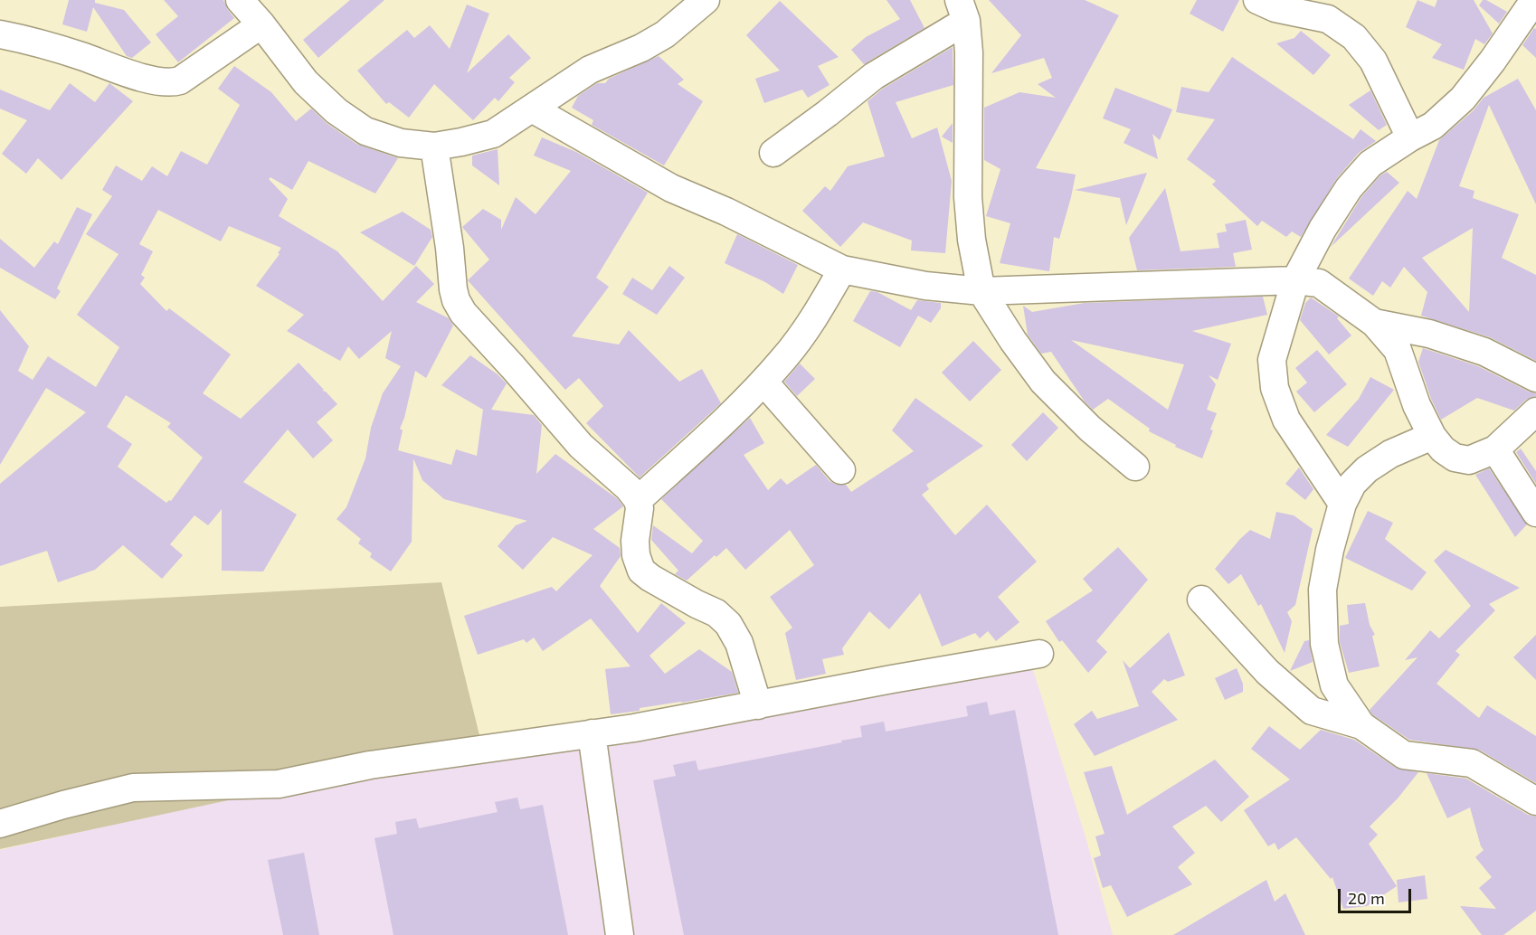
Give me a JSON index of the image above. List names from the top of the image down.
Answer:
{
  "scale_bar": "20 m"
}
